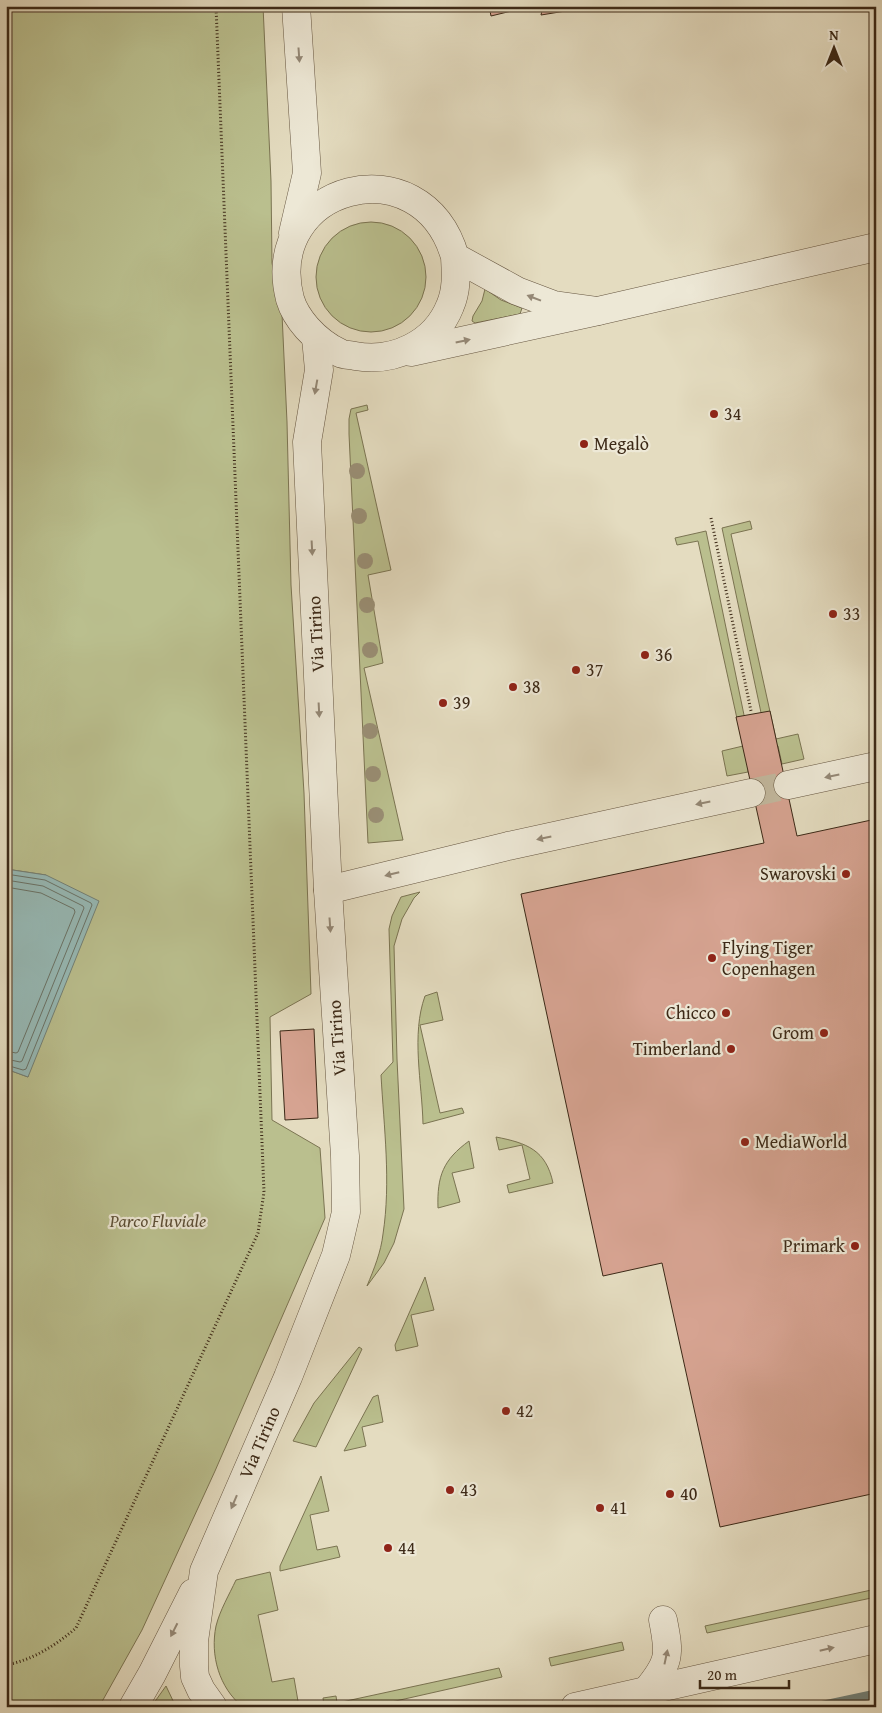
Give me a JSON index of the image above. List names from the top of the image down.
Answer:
{
  "streets": {
    "street": ["Via Tirino"]
  },
  "one_way": ["Via Tirino"],
  "parks": ["Parco Fluviale"],
  "places": [
    "34",
    "Megalò",
    "33",
    "36",
    "37",
    "38",
    "39",
    "Swarovski",
    "Flying Tiger Copenhagen",
    "Chicco",
    "Grom",
    "Timberland",
    "MediaWorld",
    "Primark",
    "42",
    "43",
    "40",
    "41",
    "44"
  ],
  "scale_bar": "20 m",
  "north": "top"
}
